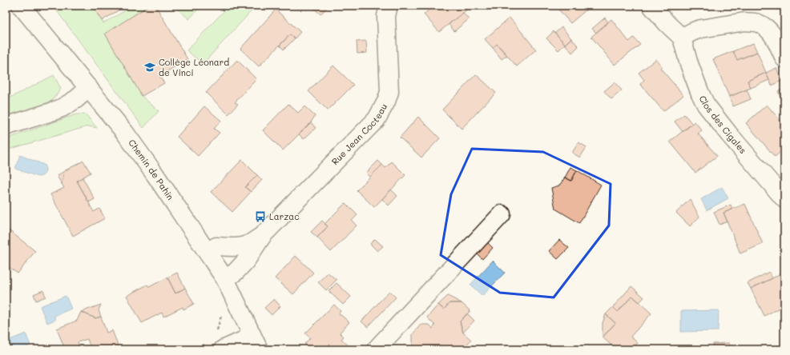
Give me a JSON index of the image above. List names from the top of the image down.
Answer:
{
  "streets": {
    "street": ["Clos des Cigales", "Rue Jean Cocteau", "Chemin de Pahin"]
  },
  "crossings": [
    ["Rue Jean Cocteau", "Chemin de Pahin"]
  ],
  "places": {
    "school or university": ["Collège Léonard de Vinci"],
    "bus stop": ["Larzac"]
  }
}
